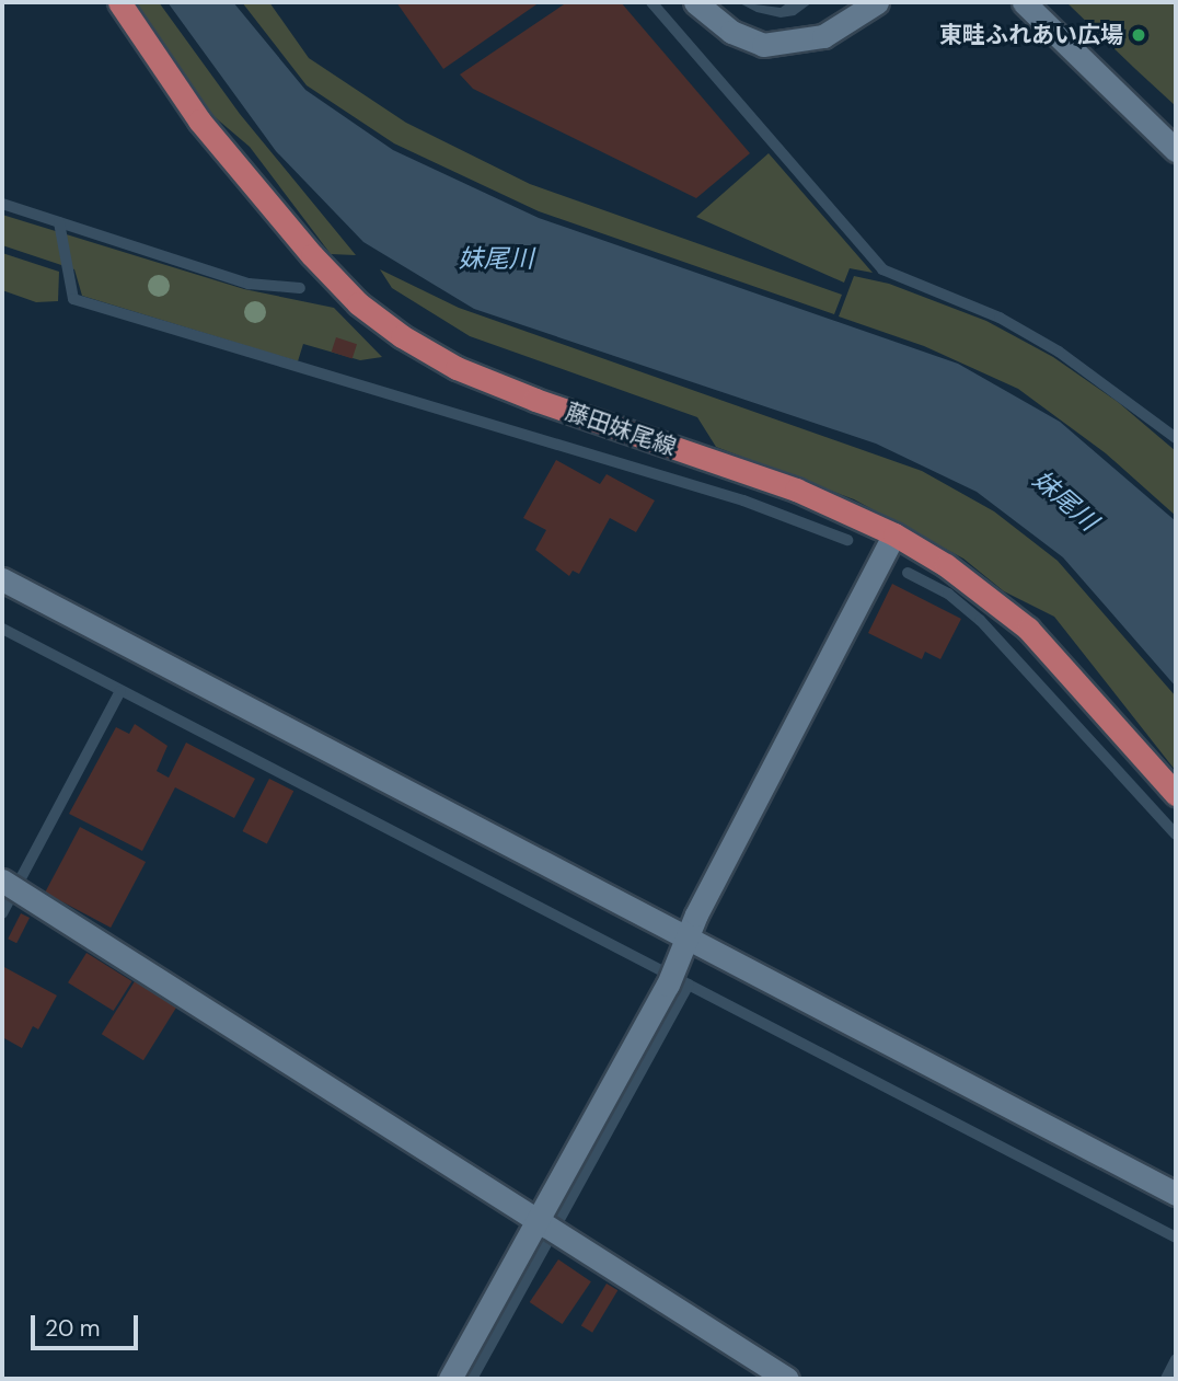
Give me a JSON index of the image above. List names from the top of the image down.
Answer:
{
  "streets": {
    "main road": ["藤田妹尾線"]
  },
  "water": ["妹尾川"],
  "places": ["東畦ふれあい広場"],
  "scale_bar": "20 m"
}
